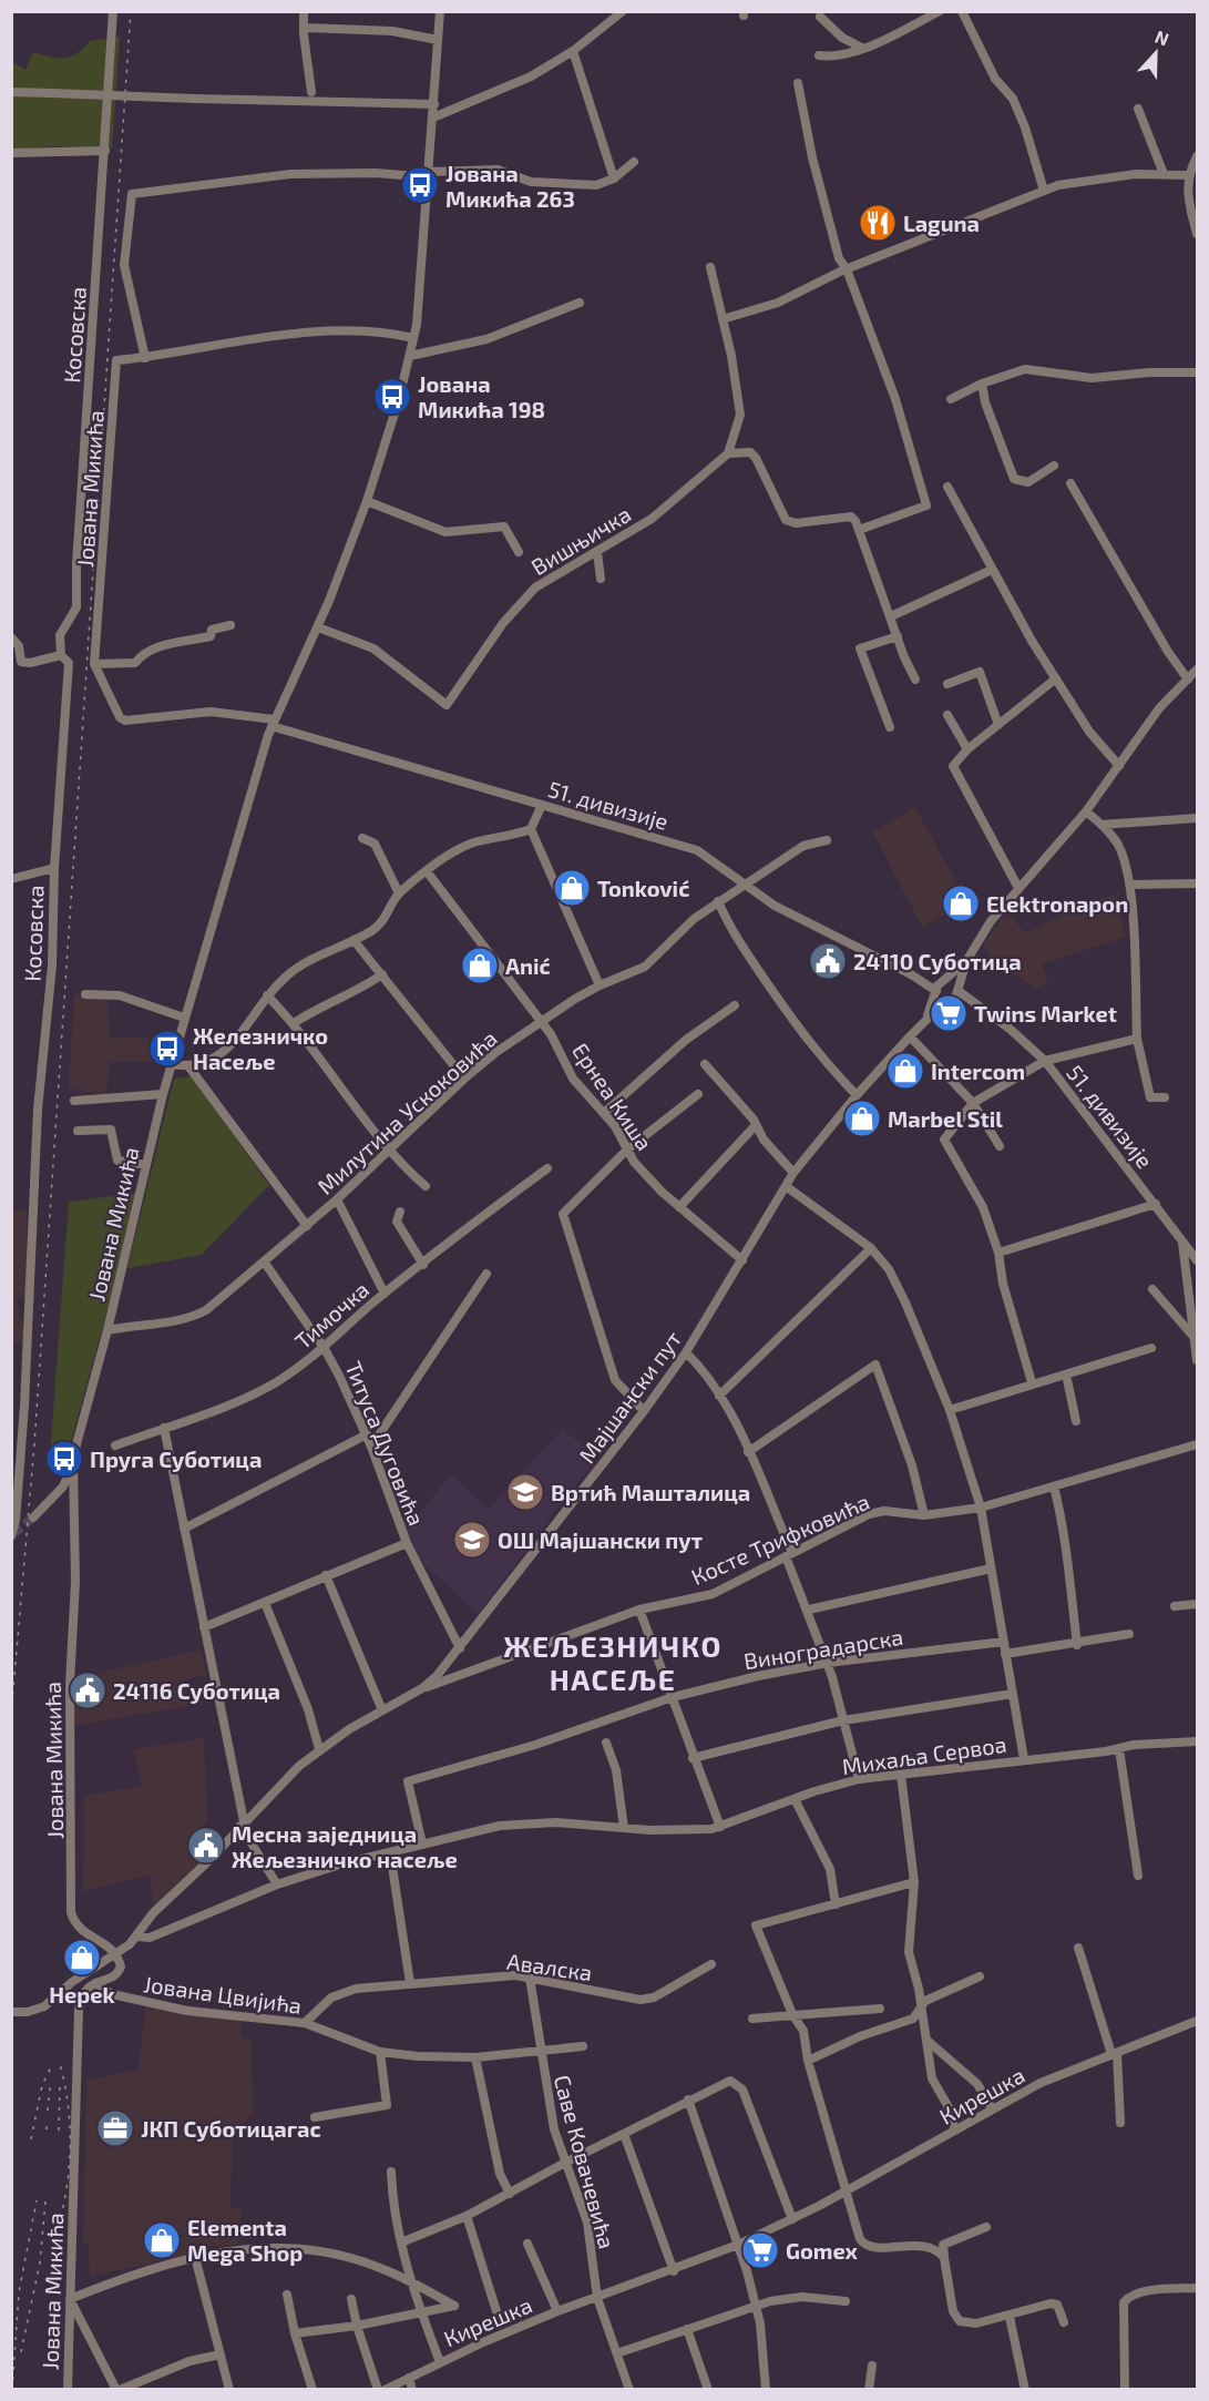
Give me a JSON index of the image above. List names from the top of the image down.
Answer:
{
  "streets": {
    "street": [
      "Косовска",
      "Јована Микића",
      "Вишњичка",
      "51. дивизије",
      "Ернеа Киша",
      "Милутина Ускоковића",
      "Тимочка",
      "Мајшански пут",
      "Титуса Дуговића",
      "Косте Трифковића",
      "Виноградарска",
      "Михаља Сервоа",
      "Авалска",
      "Јована Цвијића",
      "Кирешка",
      "Саве Ковачевића"
    ]
  },
  "crossings": [
    ["Јована Микића", "Вишњичка"],
    ["Јована Микића", "51. дивизије"],
    ["Јована Микића", "Милутина Ускоковића"],
    ["Јована Микића", "Мајшански пут"],
    ["Јована Микића", "Јована Цвијића"],
    ["51. дивизије", "Милутина Ускоковића"],
    ["51. дивизије", "Мајшански пут"],
    ["Ернеа Киша", "Милутина Ускоковића"],
    ["Ернеа Киша", "Мајшански пут"],
    ["Милутина Ускоковића", "Титуса Дуговића"],
    ["Тимочка", "Титуса Дуговића"],
    ["Мајшански пут", "Титуса Дуговића"],
    ["Мајшански пут", "Косте Трифковића"],
    ["Мајшански пут", "Михаља Сервоа"],
    ["Виноградарска", "Михаља Сервоа"],
    ["Авалска", "Јована Цвијића"],
    ["Авалска", "Саве Ковачевића"],
    ["Јована Цвијића", "Саве Ковачевића"],
    ["Кирешка", "Саве Ковачевића"]
  ],
  "districts": ["ЖЕЉЕЗНИЧКО НАСЕЉЕ"],
  "places": {
    "bus stop": [
      "Јована Микића 263",
      "Јована Микића 198",
      "Железничко Насеље",
      "Пруга Суботица"
    ],
    "restaurant": ["Laguna"],
    "shop": [
      "Tonković",
      "Elektronapon",
      "Anić",
      "Intercom",
      "Marbel Stil",
      "Hepek",
      "Elementa Mega Shop"
    ],
    "public building": ["24110 Суботица", "24116 Суботица", "Месна заједница Жељезничко насеље"],
    "supermarket": ["Twins Market", "Gomex"],
    "school or university": ["Вртић Машталица", "ОШ Мајшански пут"],
    "office": ["ЈКП Суботицагас"]
  },
  "north": "top"
}
